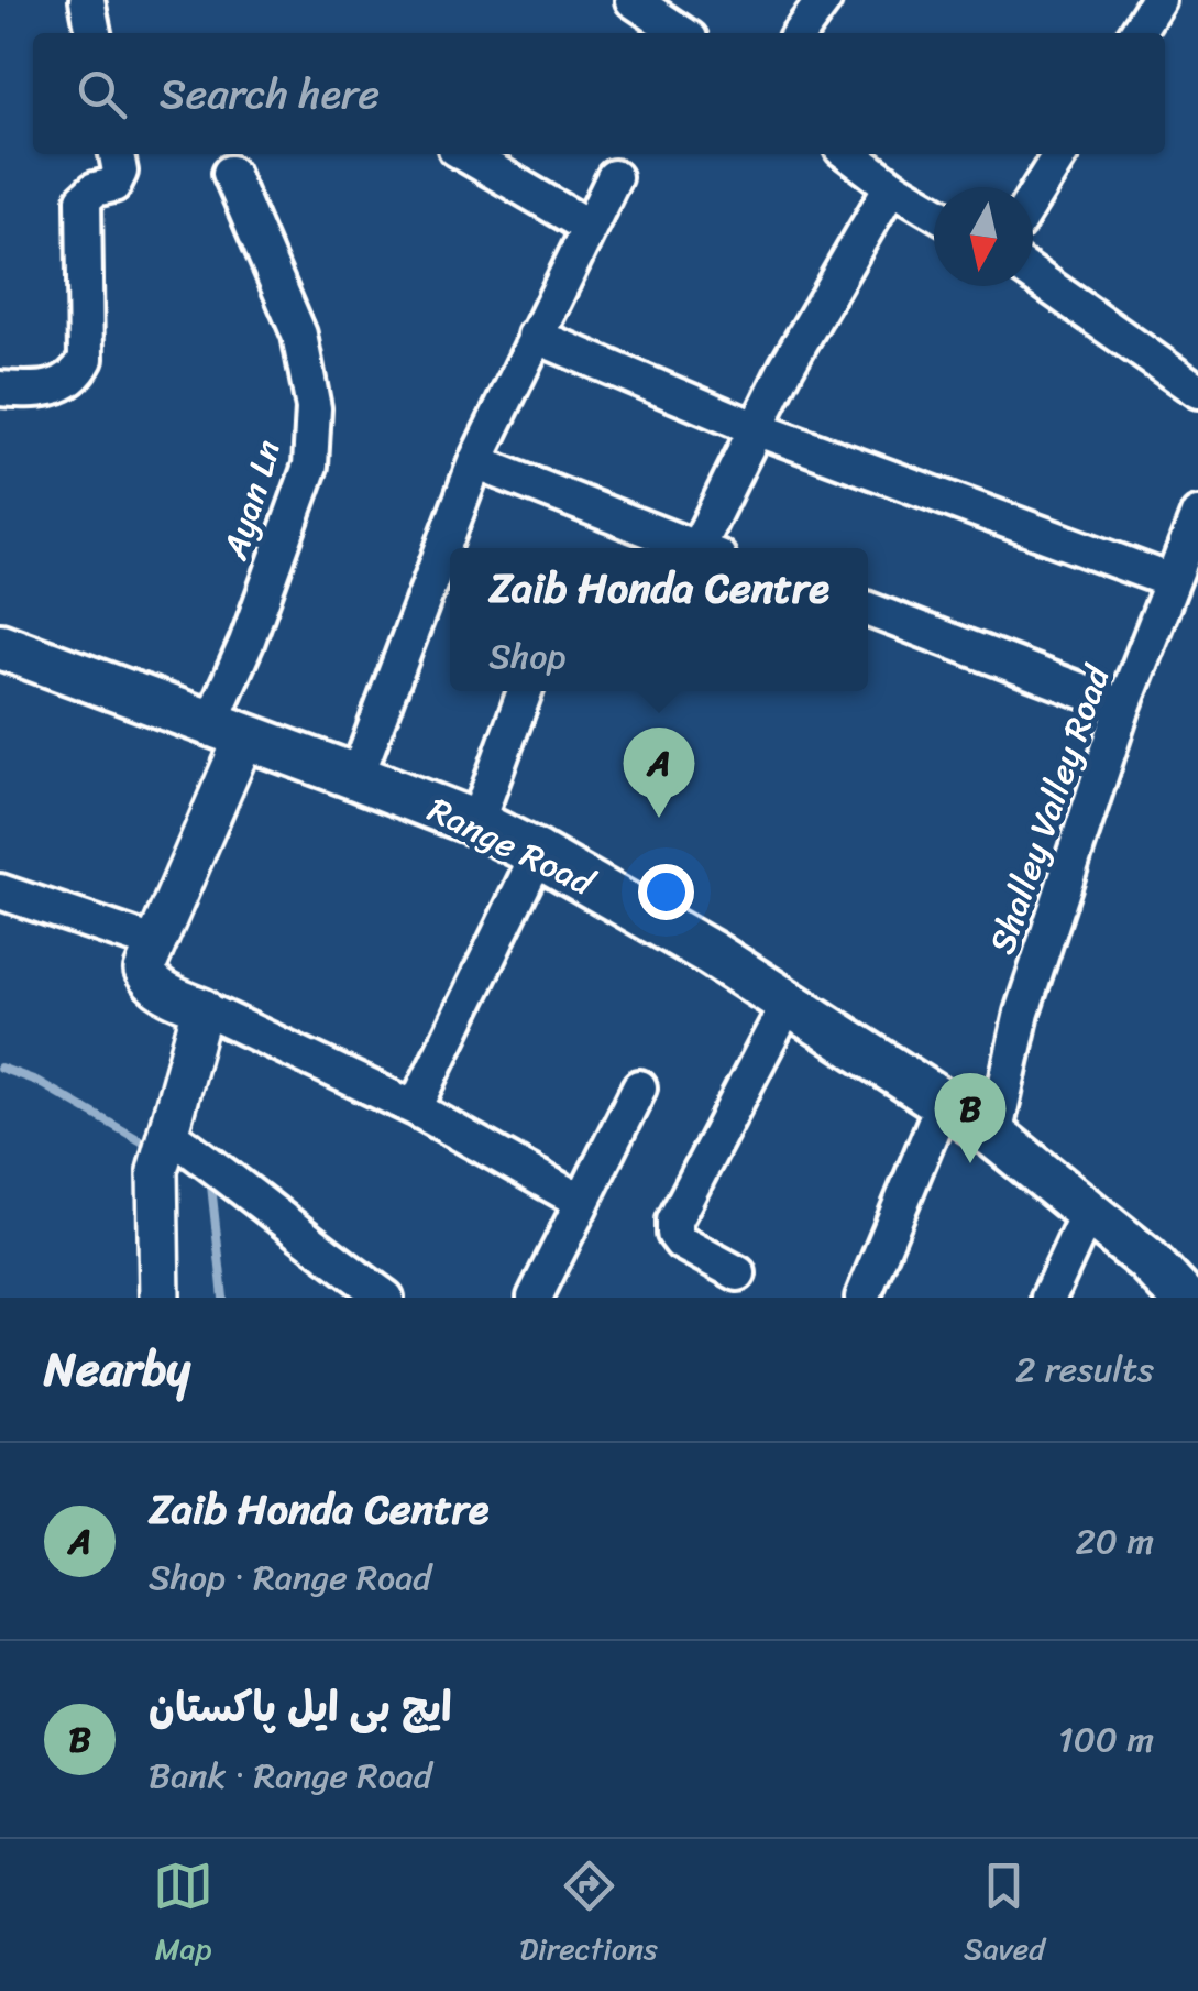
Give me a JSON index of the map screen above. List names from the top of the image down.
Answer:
{
  "streets": {
    "main road": ["Range Road"],
    "street": ["Ayan Ln", "Shalley Valley Road"]
  },
  "crossings": [
    ["Ayan Ln", "Range Road"],
    ["Shalley Valley Road", "Range Road"]
  ],
  "north": "bottom",
  "page": {
    "search": "Search here",
    "popup": ["Zaib Honda Centre", "Shop"],
    "pins": ["A", "B"],
    "heading": ["Nearby", "2 results"],
    "list": [
      {
        "mark": "A",
        "name": "Zaib Honda Centre",
        "note": "Shop · Range Road",
        "value": "20 m"
      },
      {
        "mark": "B",
        "name": "ایچ بی ایل پاکستان",
        "note": "Bank · Range Road",
        "value": "100 m"
      }
    ],
    "nav": ["Map", "Directions", "Saved"]
  }
}
